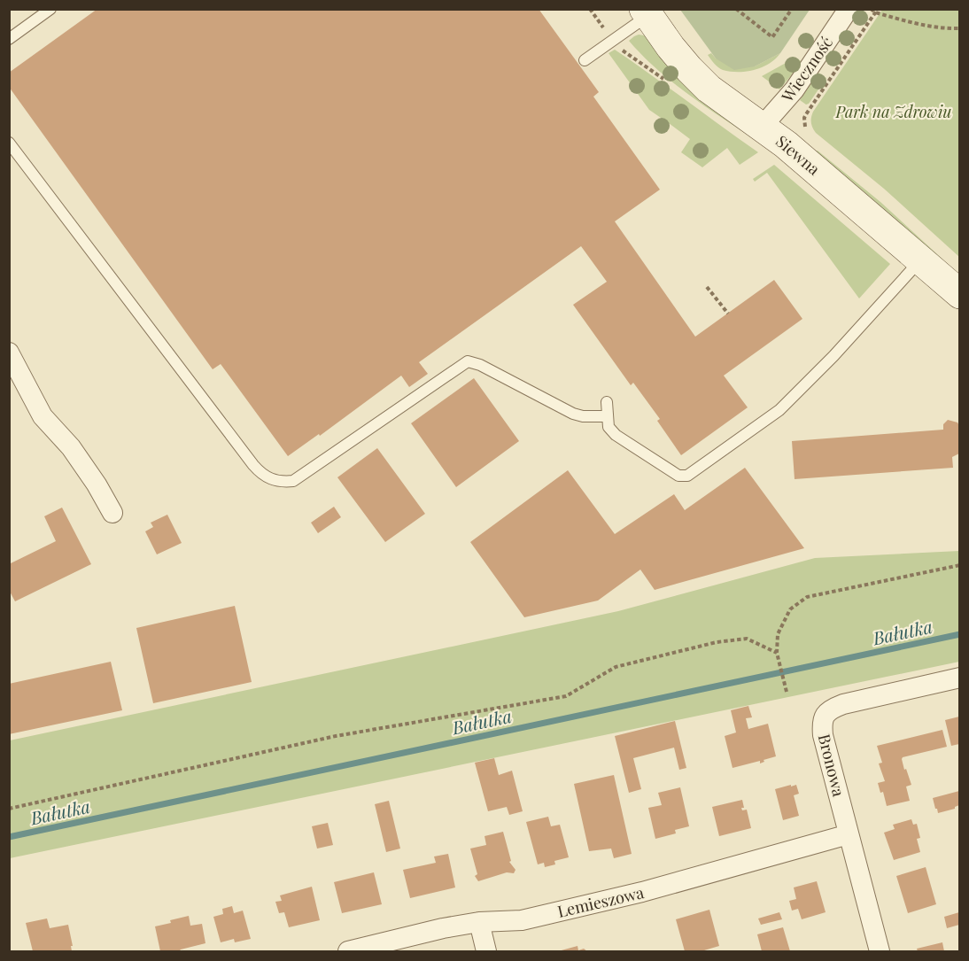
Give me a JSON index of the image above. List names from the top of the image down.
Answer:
{
  "streets": {
    "street": [
      "Wieczność",
      "Siewna",
      "Bronowa",
      "Lemieszowa"
    ]
  },
  "crossings": [
    ["Wieczność", "Siewna"],
    ["Bronowa", "Lemieszowa"]
  ],
  "water": ["Bałutka"],
  "parks": ["Park na Zdrowiu"]
}
